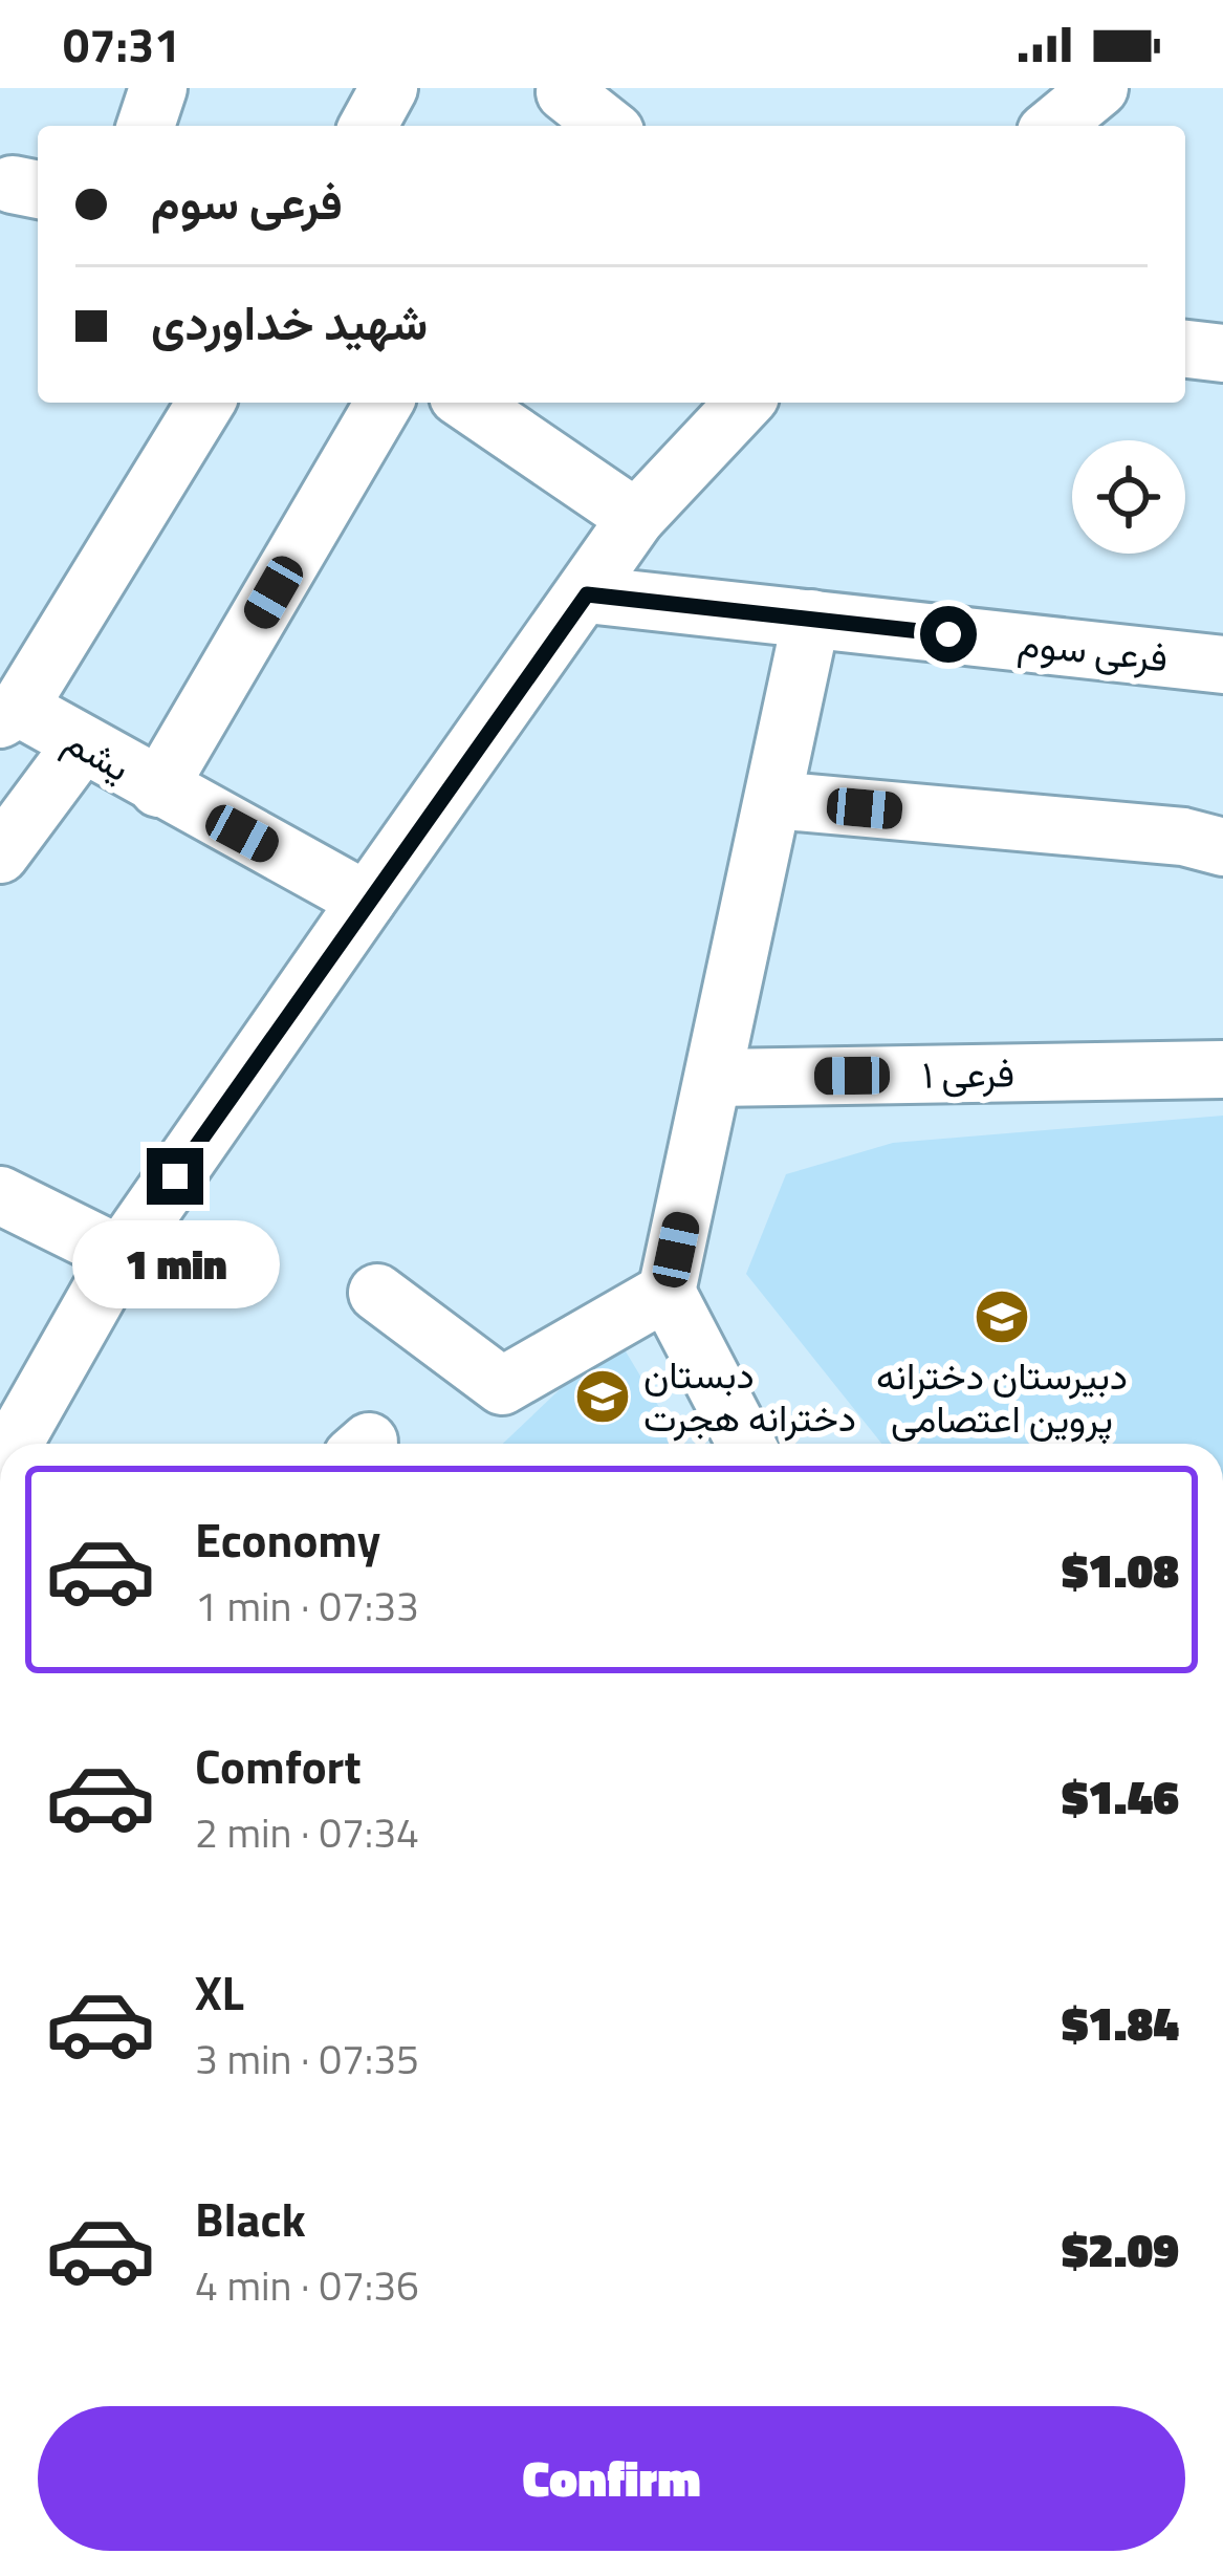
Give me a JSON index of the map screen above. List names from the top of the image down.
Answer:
{
  "streets": {
    "street": ["فرعی سوم", "یشم", "فرعی ۱"]
  },
  "places": {
    "school or university": ["دبیرستان دخترانه پروین اعتصامی", "دبستان دخترانه هجرت"]
  },
  "page": {
    "status": "07:31",
    "banner": ["فرعی سوم", "شهید خداوردی"],
    "bubble": "1 min",
    "list": [
      {
        "name": "Economy",
        "note": "1 min · 07:33",
        "value": "$1.08"
      },
      {
        "name": "Comfort",
        "note": "2 min · 07:34",
        "value": "$1.46"
      },
      {
        "name": "XL",
        "note": "3 min · 07:35",
        "value": "$1.84"
      },
      {
        "name": "Black",
        "note": "4 min · 07:36",
        "value": "$2.09"
      }
    ],
    "buttons": "Confirm"
  }
}
